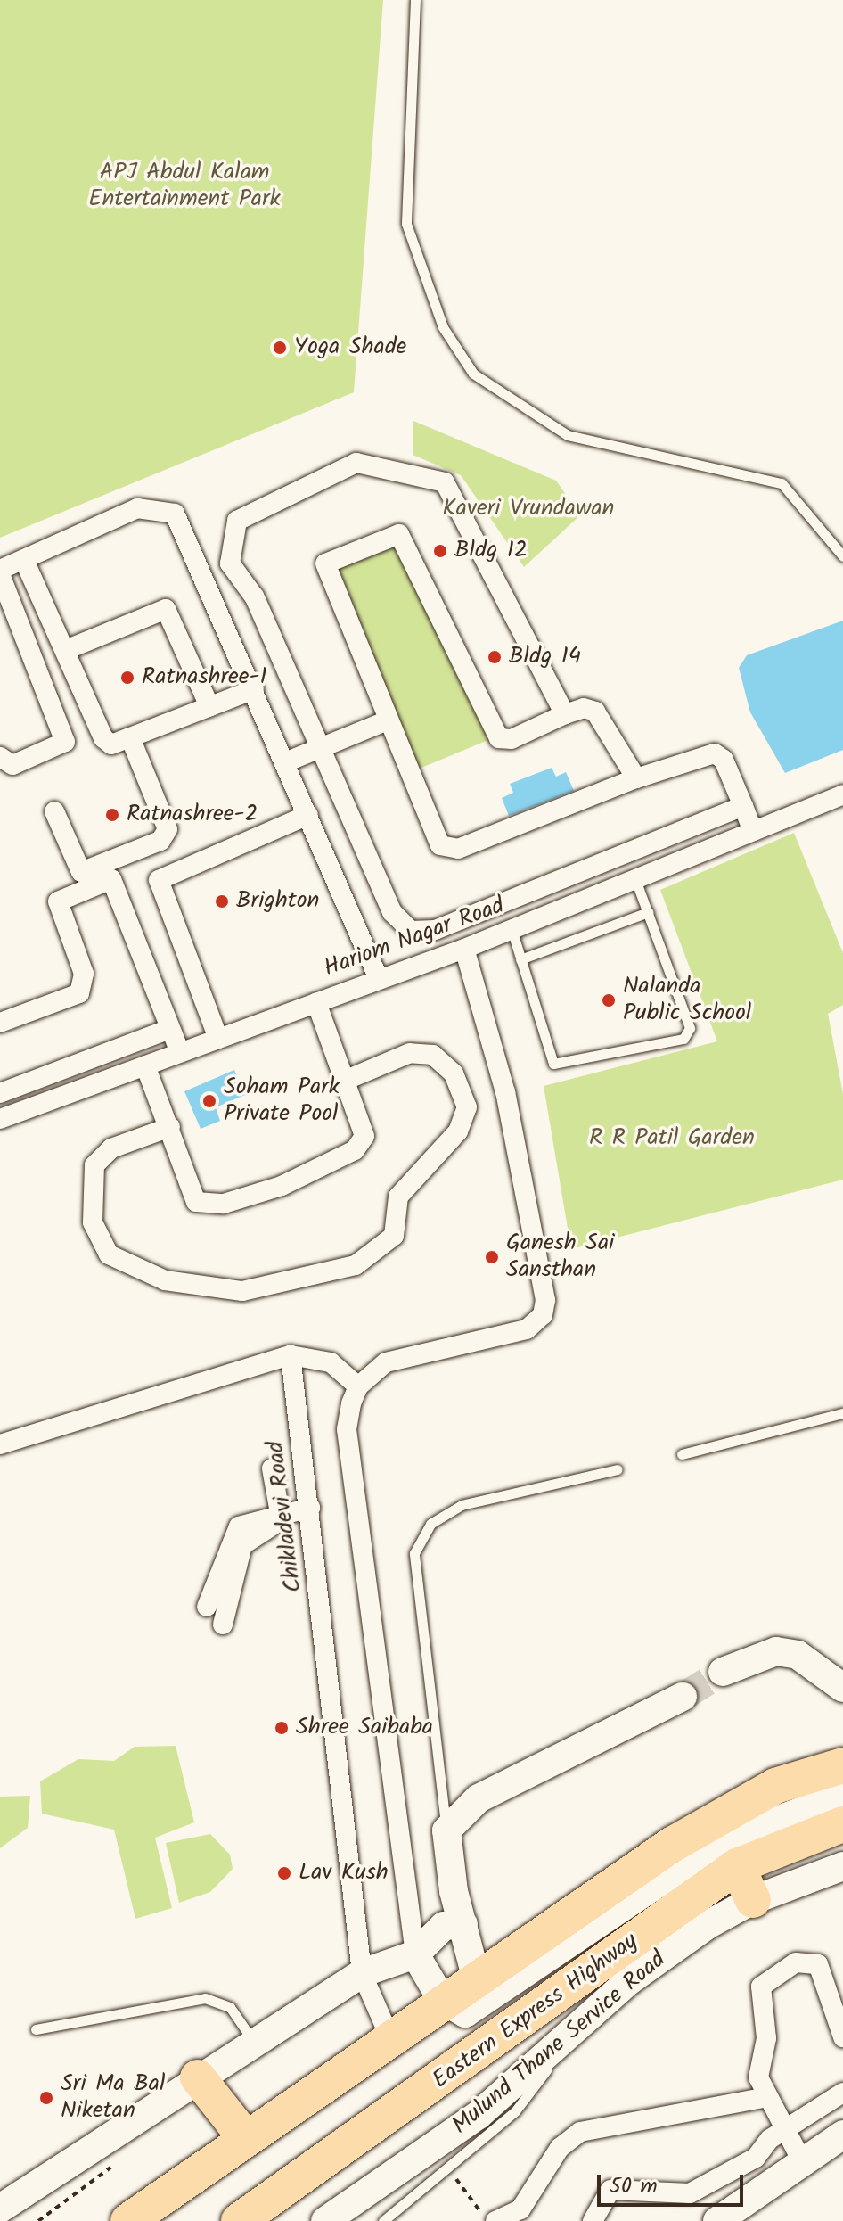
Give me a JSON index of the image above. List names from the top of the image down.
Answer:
{
  "streets": {
    "highway": ["Eastern Express Highway"],
    "street": ["Hariom Nagar Road", "Chikladevi Road", "Mulund Thane Service Road"]
  },
  "parks": ["APJ Abdul Kalam Entertainment Park", "Kaveri Vrundawan", "R R Patil Garden"],
  "places": [
    "Yoga Shade",
    "Bldg 12",
    "Bldg 14",
    "Ratnashree-1",
    "Ratnashree-2",
    "Brighton",
    "Nalanda Public School",
    "Soham Park Private Pool",
    "Ganesh Sai Sansthan",
    "Shree Saibaba",
    "Lav Kush",
    "Sri Ma Bal Niketan"
  ],
  "scale_bar": "50 m"
}
